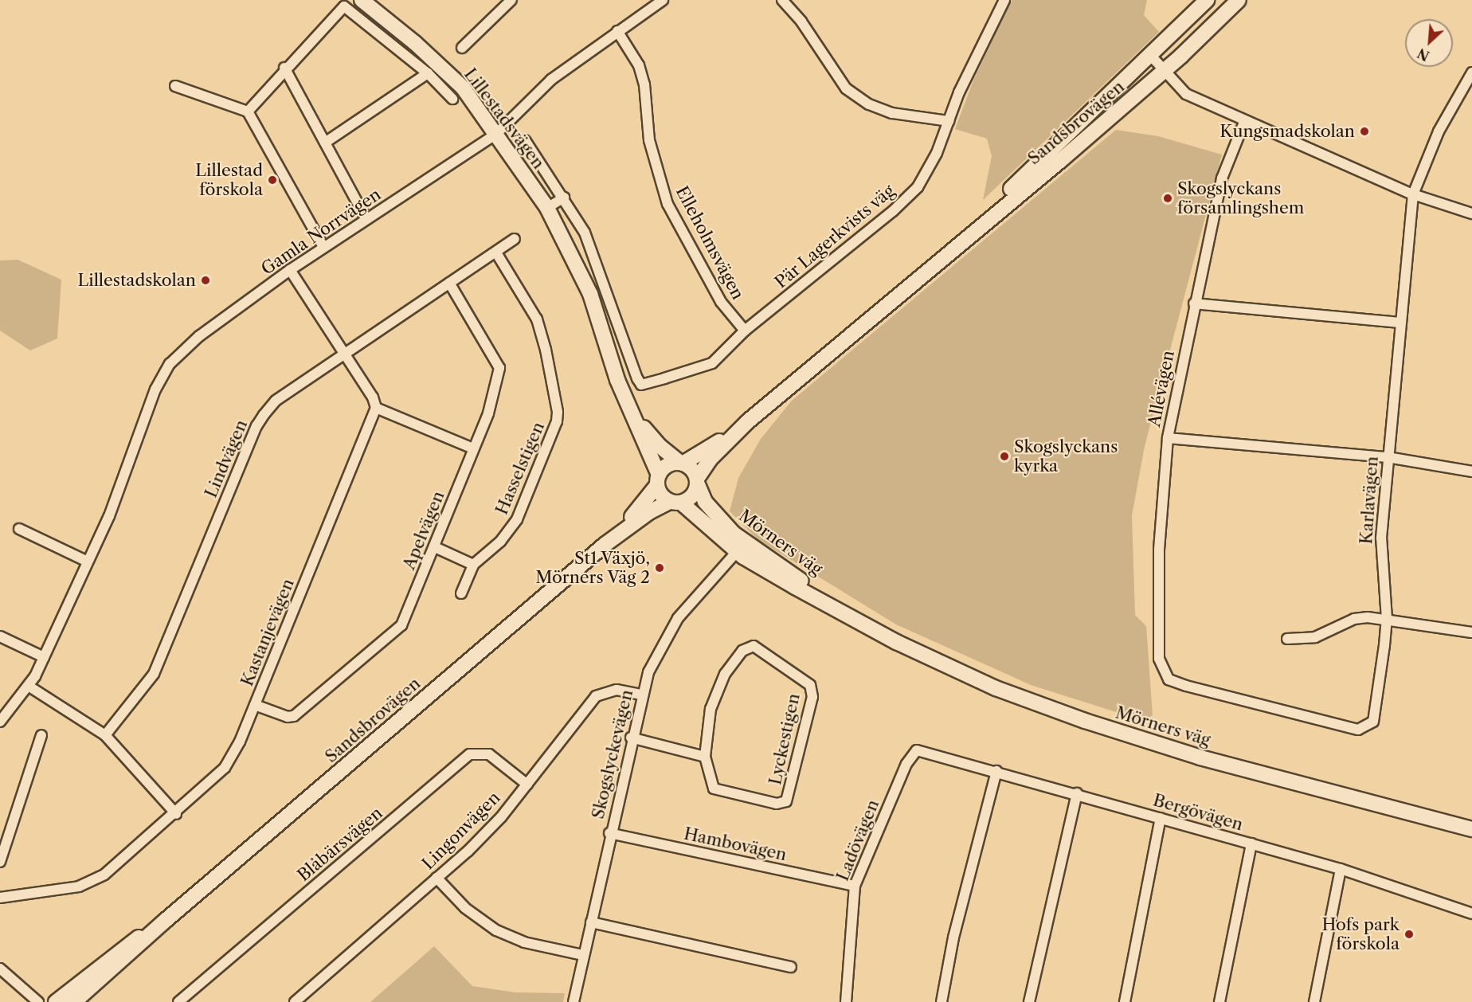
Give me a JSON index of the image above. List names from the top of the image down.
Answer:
{
  "streets": {
    "main road": ["Lillestadsvägen", "Sandsbrovägen", "Mörners väg"],
    "street": [
      "Gamla Norrvägen",
      "Pär Lagerkvists väg",
      "Elleholmsvägen",
      "Allévägen",
      "Lindvägen",
      "Hasselstigen",
      "Karlavägen",
      "Apelvägen",
      "Kastanjevägen",
      "Lyckestigen",
      "Skogslyckevägen",
      "Bergövägen",
      "Lingonvägen",
      "Ladövägen",
      "Blåbärsvägen",
      "Hambovägen"
    ]
  },
  "crossings": [
    ["Lillestadsvägen", "Sandsbrovägen"],
    ["Lillestadsvägen", "Gamla Norrvägen"],
    ["Lillestadsvägen", "Pär Lagerkvists väg"],
    ["Lillestadsvägen", "Mörners väg"],
    ["Sandsbrovägen", "Mörners väg"],
    ["Gamla Norrvägen", "Elleholmsvägen"],
    ["Pär Lagerkvists väg", "Elleholmsvägen"],
    ["Allévägen", "Karlavägen"],
    ["Lindvägen", "Hasselstigen"],
    ["Lindvägen", "Apelvägen"],
    ["Apelvägen", "Kastanjevägen"],
    ["Mörners väg", "Skogslyckevägen"],
    ["Skogslyckevägen", "Lingonvägen"],
    ["Skogslyckevägen", "Hambovägen"],
    ["Bergövägen", "Ladövägen"],
    ["Lingonvägen", "Blåbärsvägen"],
    ["Ladövägen", "Hambovägen"]
  ],
  "places": [
    "Kungsmadskolan",
    "Lillestad förskola",
    "Skogslyckans församlingshem",
    "Lillestadskolan",
    "Skogslyckans kyrka",
    "St1 Växjö, Mörners Väg 2",
    "Hofs park förskola"
  ],
  "north": "bottom left"
}
